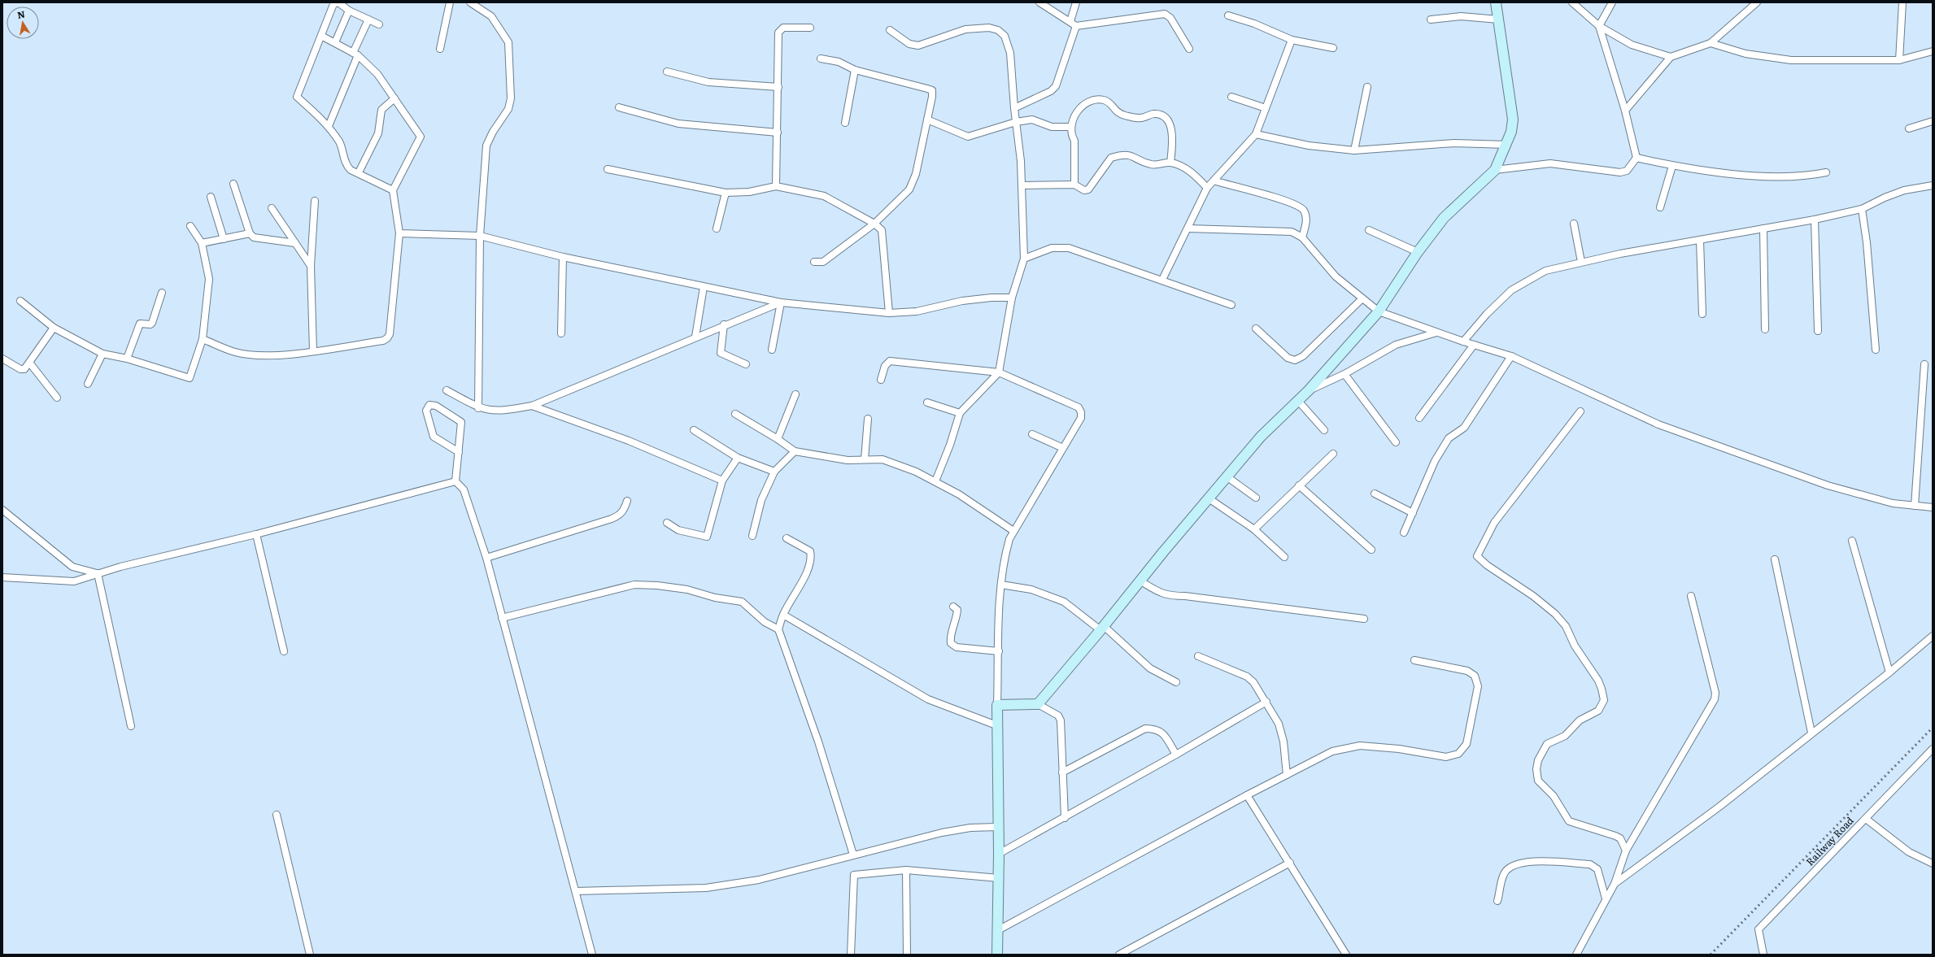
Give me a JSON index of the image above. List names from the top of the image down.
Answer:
{
  "streets": {
    "street": ["Railway Road"]
  },
  "north": "top"
}
